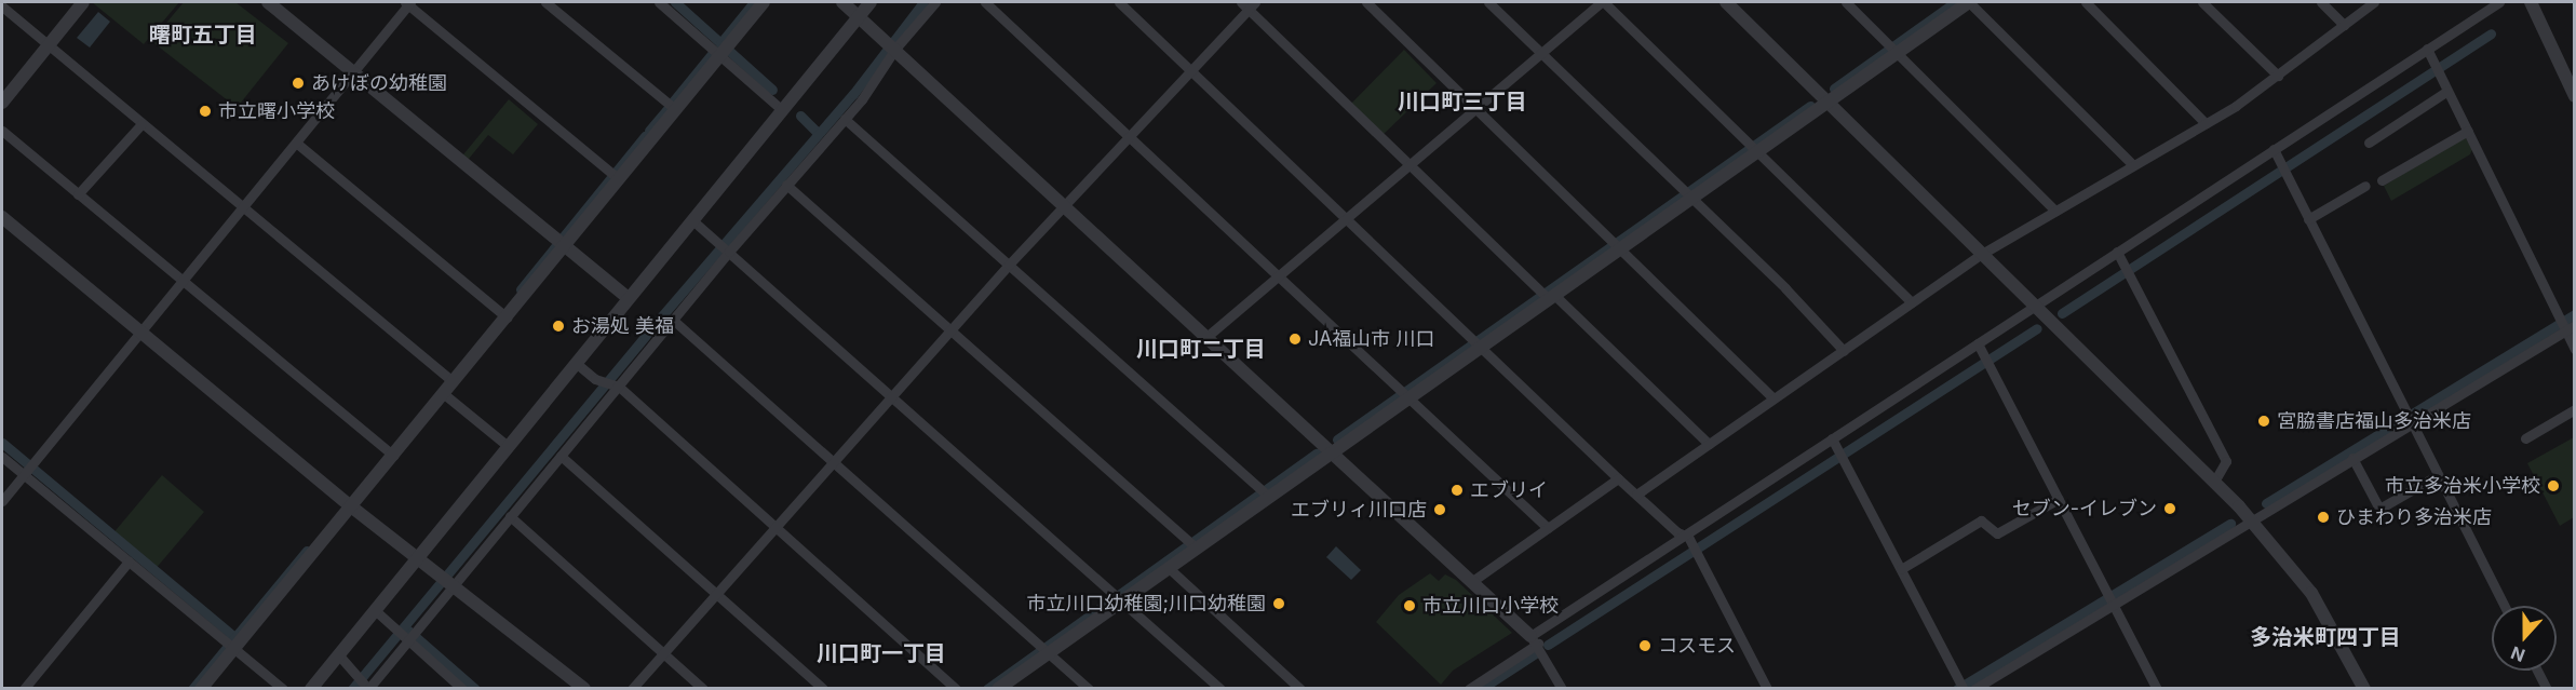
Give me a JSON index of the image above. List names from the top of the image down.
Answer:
{
  "districts": [
    "曙町五丁目",
    "川口町三丁目",
    "川口町二丁目",
    "多治米町四丁目",
    "川口町一丁目"
  ],
  "places": [
    "あけぼの幼稚園",
    "市立曙小学校",
    "お湯処 美福",
    "JA福山市 川口",
    "宮脇書店福山多治米店",
    "市立多治米小学校",
    "エブリイ",
    "セブン-イレブン",
    "エブリィ川口店",
    "ひまわり多治米店",
    "市立川口幼稚園;川口幼稚園",
    "市立川口小学校",
    "コスモス"
  ],
  "north": "bottom"
}
